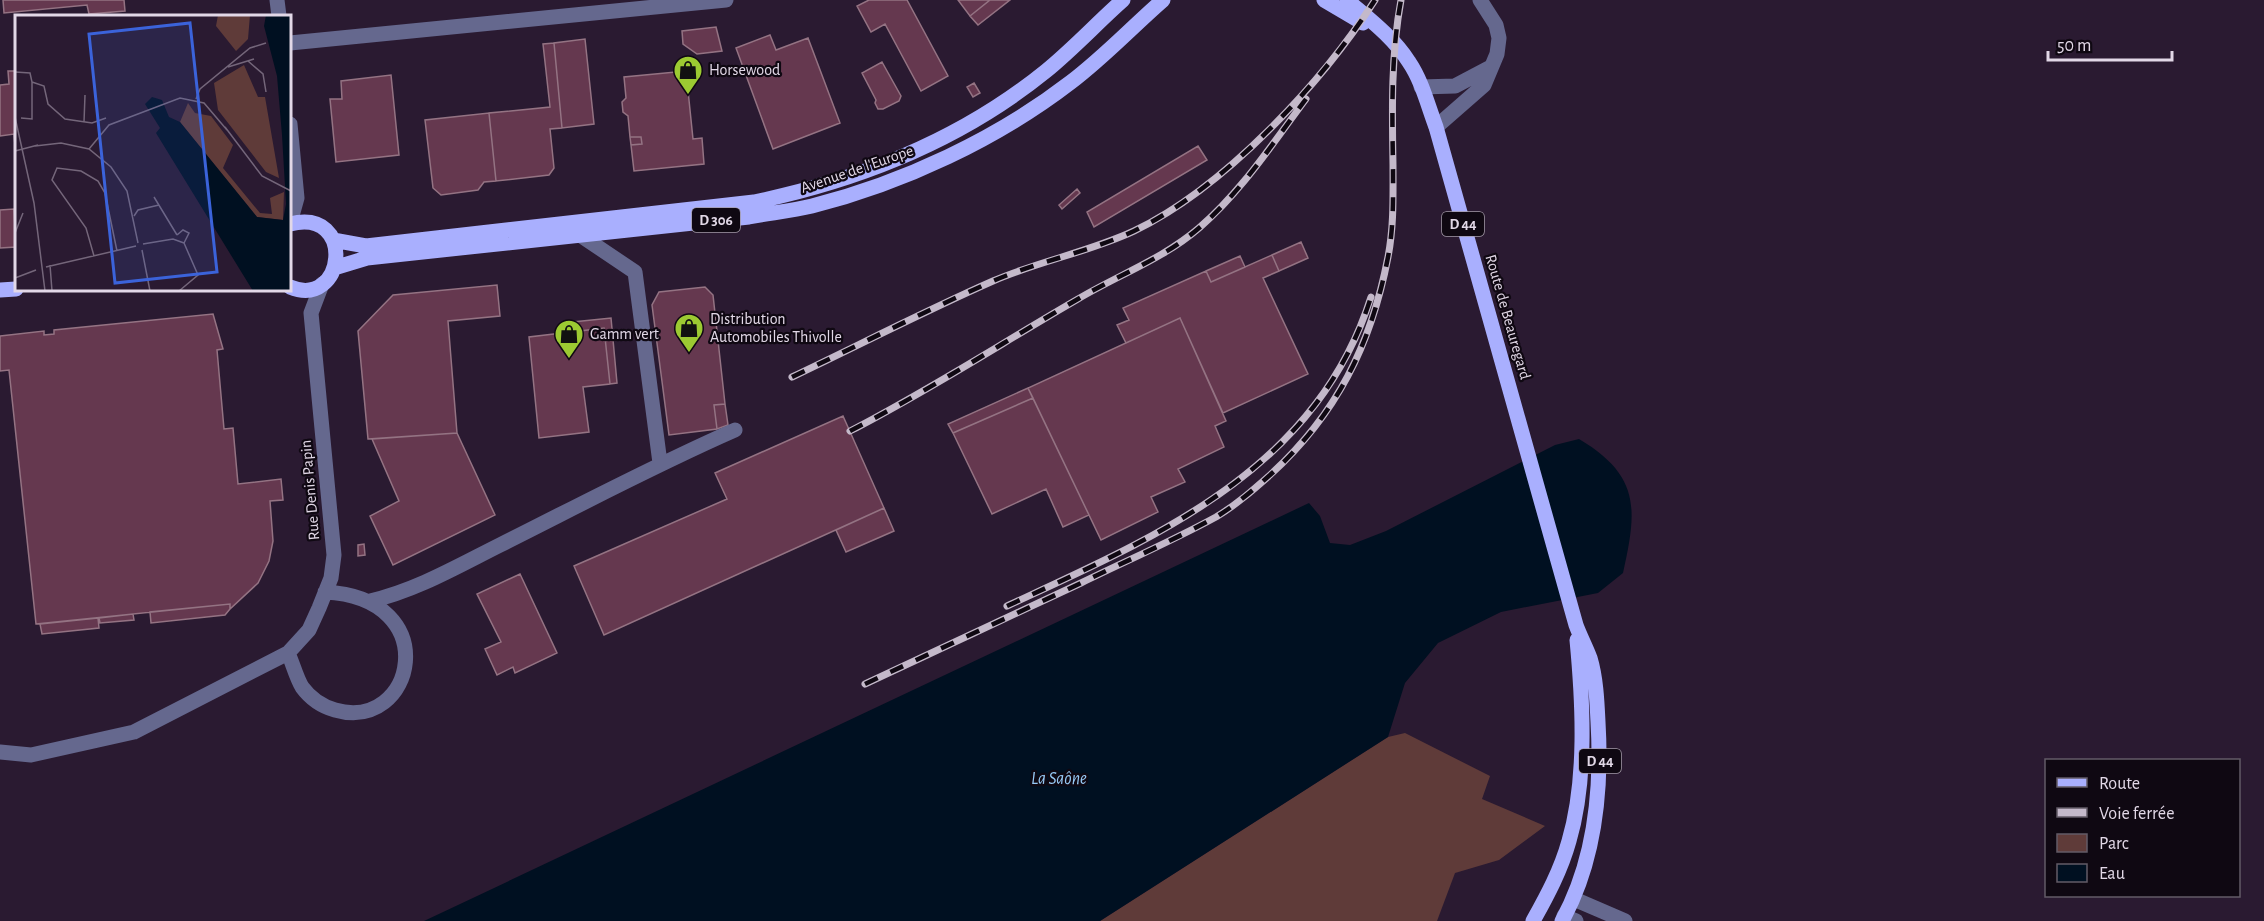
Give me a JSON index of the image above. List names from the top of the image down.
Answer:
{
  "streets": {
    "main road": [
      "Avenue de l'Europe",
      "D 306",
      "D 44",
      "Route de Beauregard"
    ],
    "street": ["Rue Denis Papin"]
  },
  "water": ["La Saône"],
  "places": {
    "shop": ["Horsewood", "Distribution Automobiles Thivolle", "Gamm vert"]
  },
  "legend": [
    "Route",
    "Voie ferrée",
    "Parc",
    "Eau"
  ],
  "scale_bar": "50 m"
}
